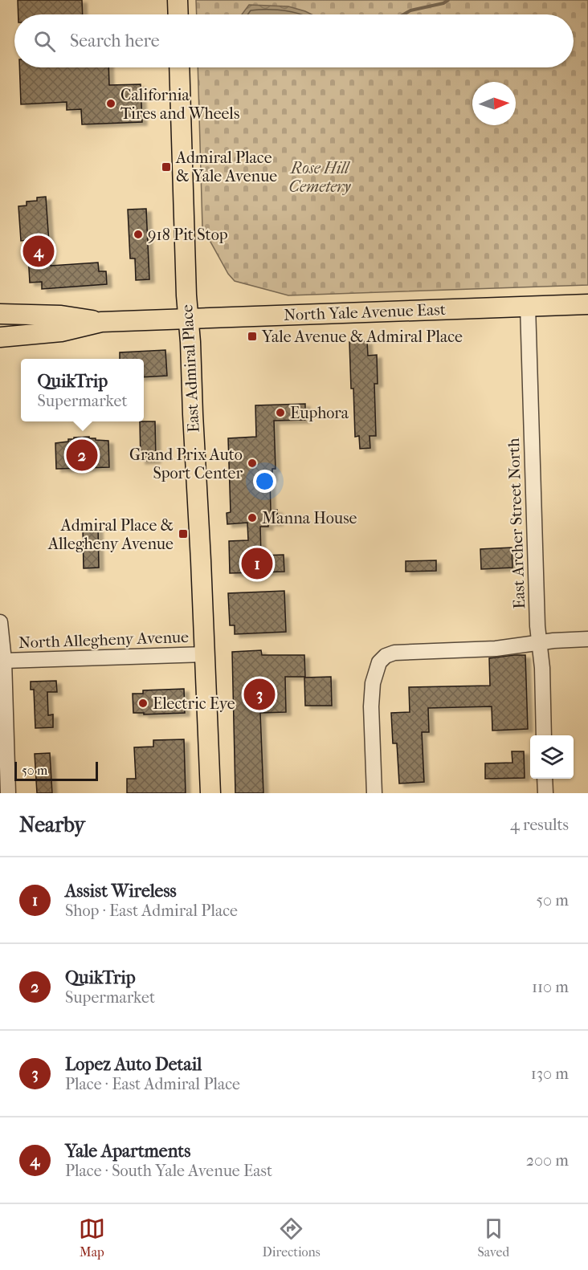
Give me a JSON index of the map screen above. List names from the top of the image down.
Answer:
{
  "streets": {
    "main road": ["North Yale Avenue East", "East Admiral Place"],
    "street": ["East Archer Street North", "North Allegheny Avenue"]
  },
  "crossings": [
    ["North Yale Avenue East", "East Admiral Place"],
    ["North Yale Avenue East", "East Archer Street North"],
    ["East Admiral Place", "North Allegheny Avenue"]
  ],
  "parks": ["Rose Hill Cemetery"],
  "places": {
    "other": [
      "California Tires and Wheels",
      "918 Pit Stop",
      "Euphora",
      "Grand Prix Auto Sport Center",
      "Manna House",
      "Electric Eye"
    ],
    "transit": ["Admiral Place & Yale Avenue", "Yale Avenue & Admiral Place", "Admiral Place & Allegheny Avenue"]
  },
  "scale_bar": "50 m",
  "north": "right",
  "page": {
    "search": "Search here",
    "pins": [
      "4",
      "2",
      "1",
      "3"
    ],
    "popup": ["QuikTrip", "Supermarket"],
    "scale": "50 m",
    "heading": ["Nearby", "4 results"],
    "list": [
      {
        "mark": "1",
        "name": "Assist Wireless",
        "note": "Shop · East Admiral Place",
        "value": "50 m"
      },
      {
        "mark": "2",
        "name": "QuikTrip",
        "note": "Supermarket",
        "value": "110 m"
      },
      {
        "mark": "3",
        "name": "Lopez Auto Detail",
        "note": "Place · East Admiral Place",
        "value": "130 m"
      },
      {
        "mark": "4",
        "name": "Yale Apartments",
        "note": "Place · South Yale Avenue East",
        "value": "200 m"
      }
    ],
    "nav": ["Map", "Directions", "Saved"]
  }
}
